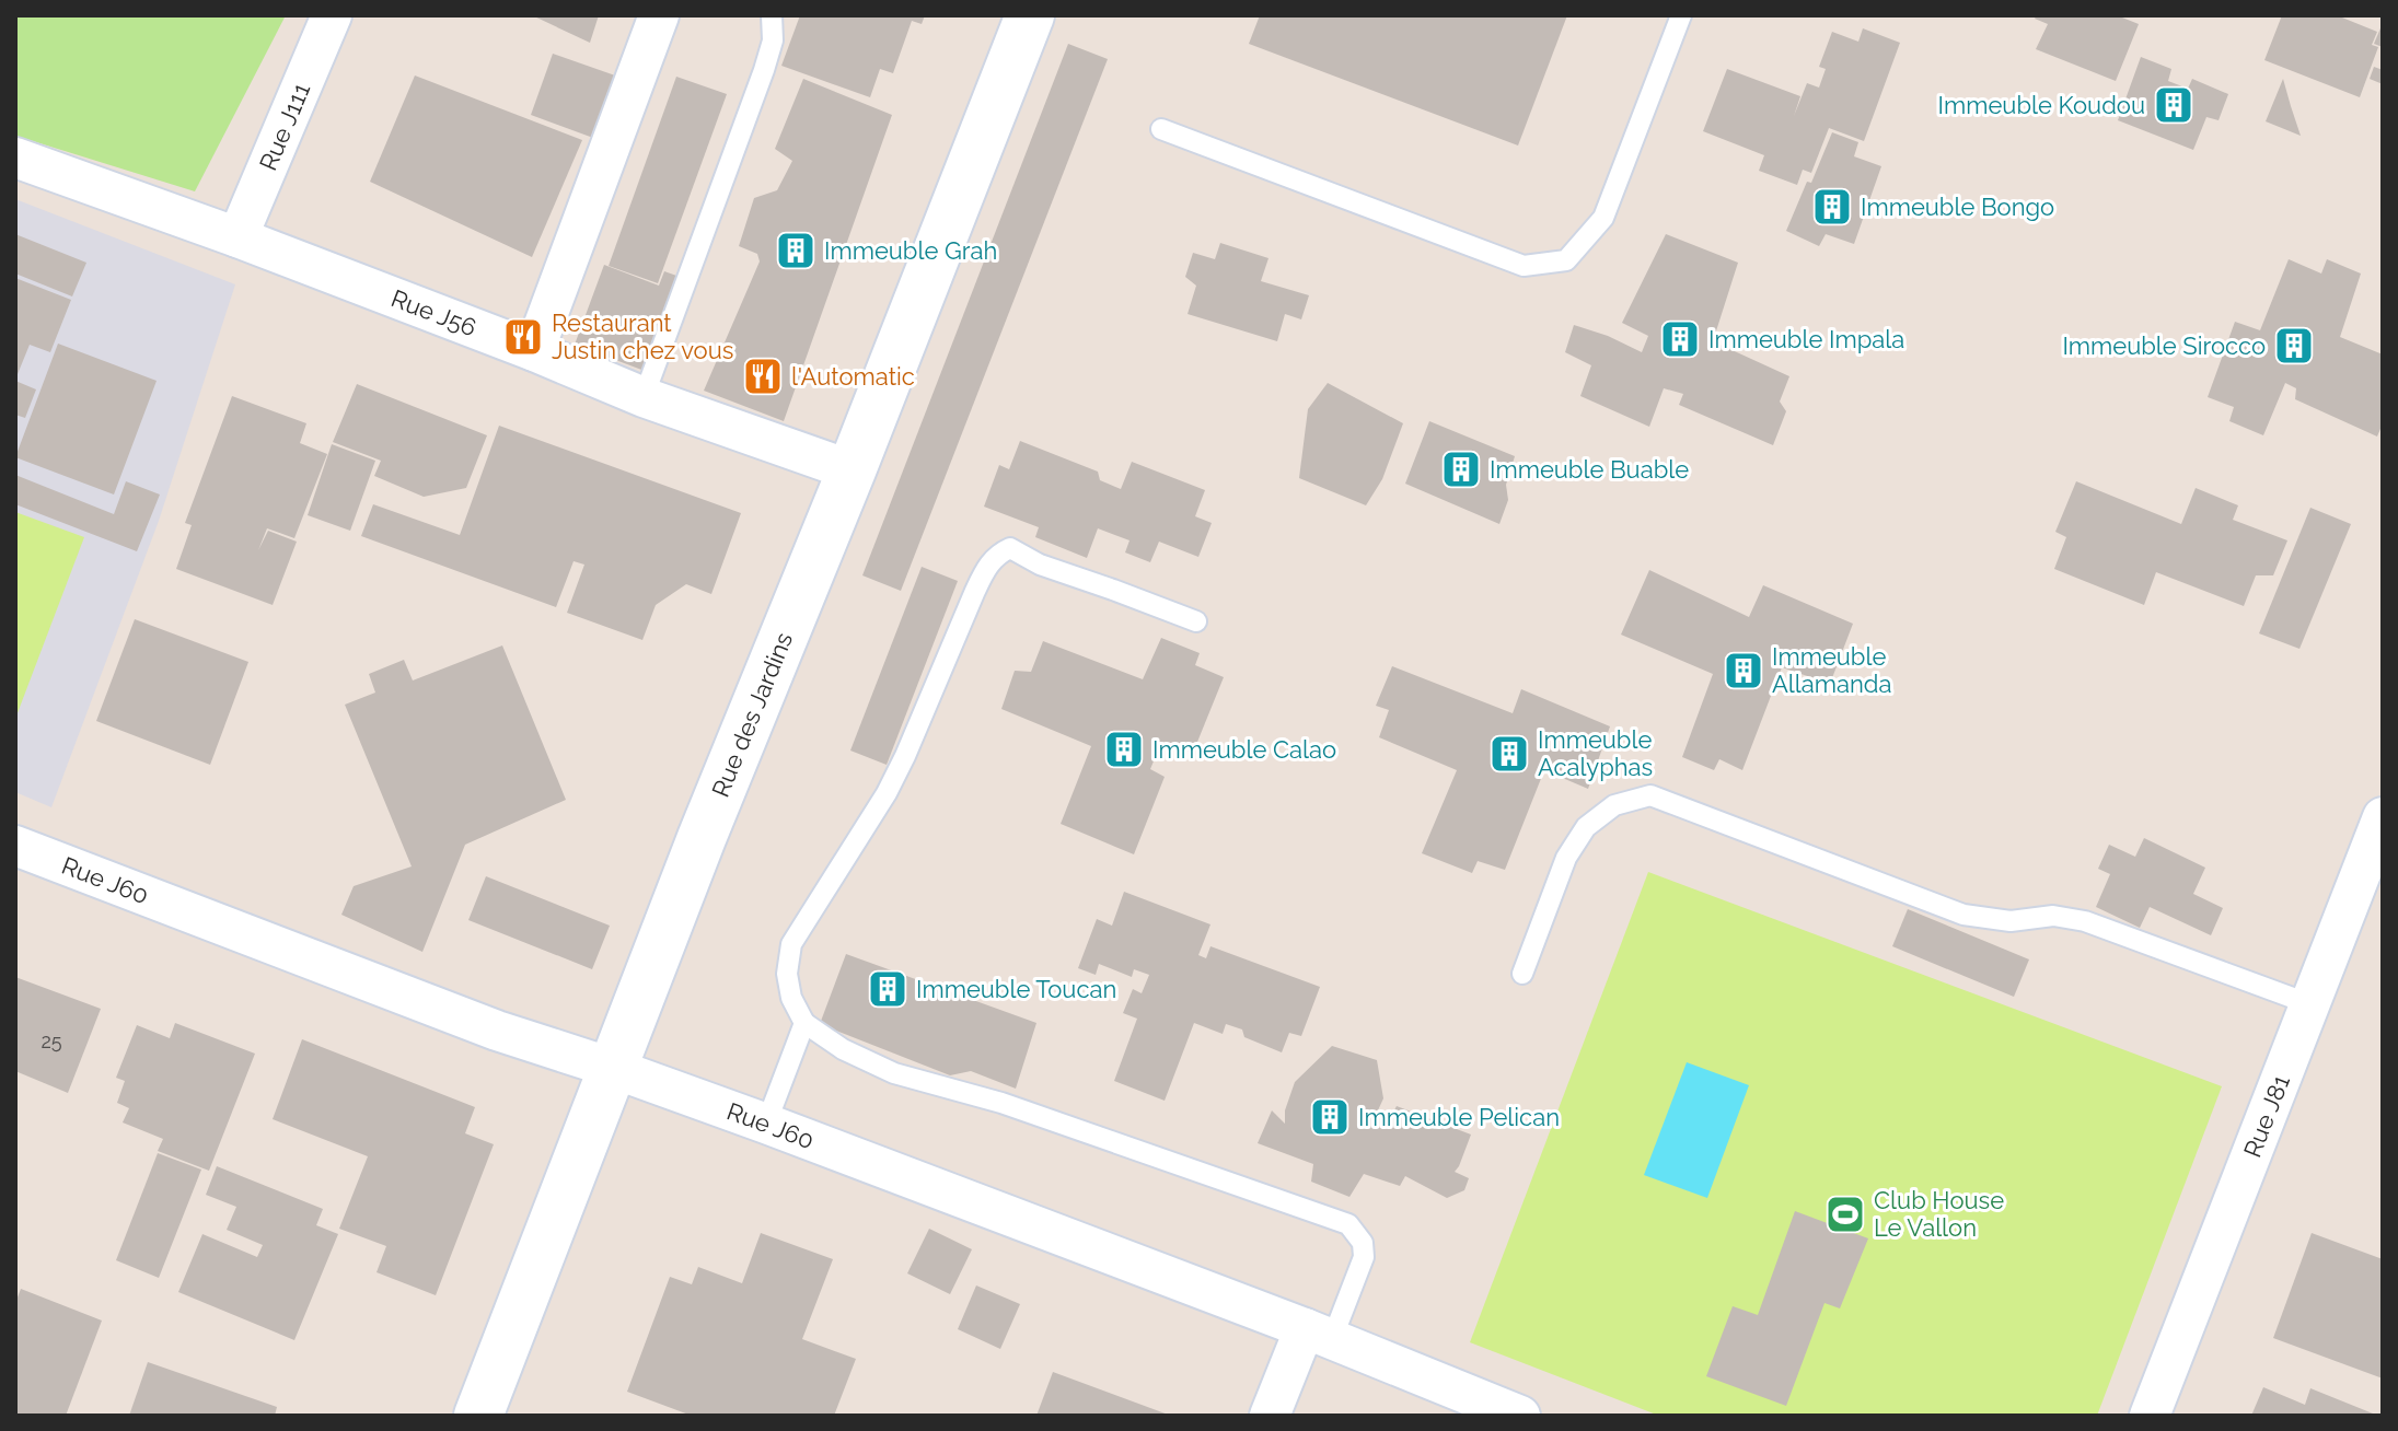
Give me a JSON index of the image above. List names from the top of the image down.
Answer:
{
  "streets": {
    "main road": ["Rue des Jardins"],
    "street": [
      "Rue J111",
      "Rue J56",
      "Rue J60",
      "Rue J81"
    ]
  },
  "crossings": [
    ["Rue J111", "Rue J56"],
    ["Rue J56", "Rue des Jardins"],
    ["Rue des Jardins", "Rue J60"]
  ],
  "places": {
    "building": [
      "Immeuble Koudou",
      "Immeuble Bongo",
      "Immeuble Grah",
      "Immeuble Impala",
      "Immeuble Sirocco",
      "Immeuble Buable",
      "Immeuble Allamanda",
      "Immeuble Calao",
      "Immeuble Acalyphas",
      "Immeuble Toucan",
      "Immeuble Pelican"
    ],
    "restaurant": ["Restaurant Justin chez vous", "l'Automatic"],
    "sports": ["Club House Le Vallon"]
  },
  "house_numbers": ["25"]
}
